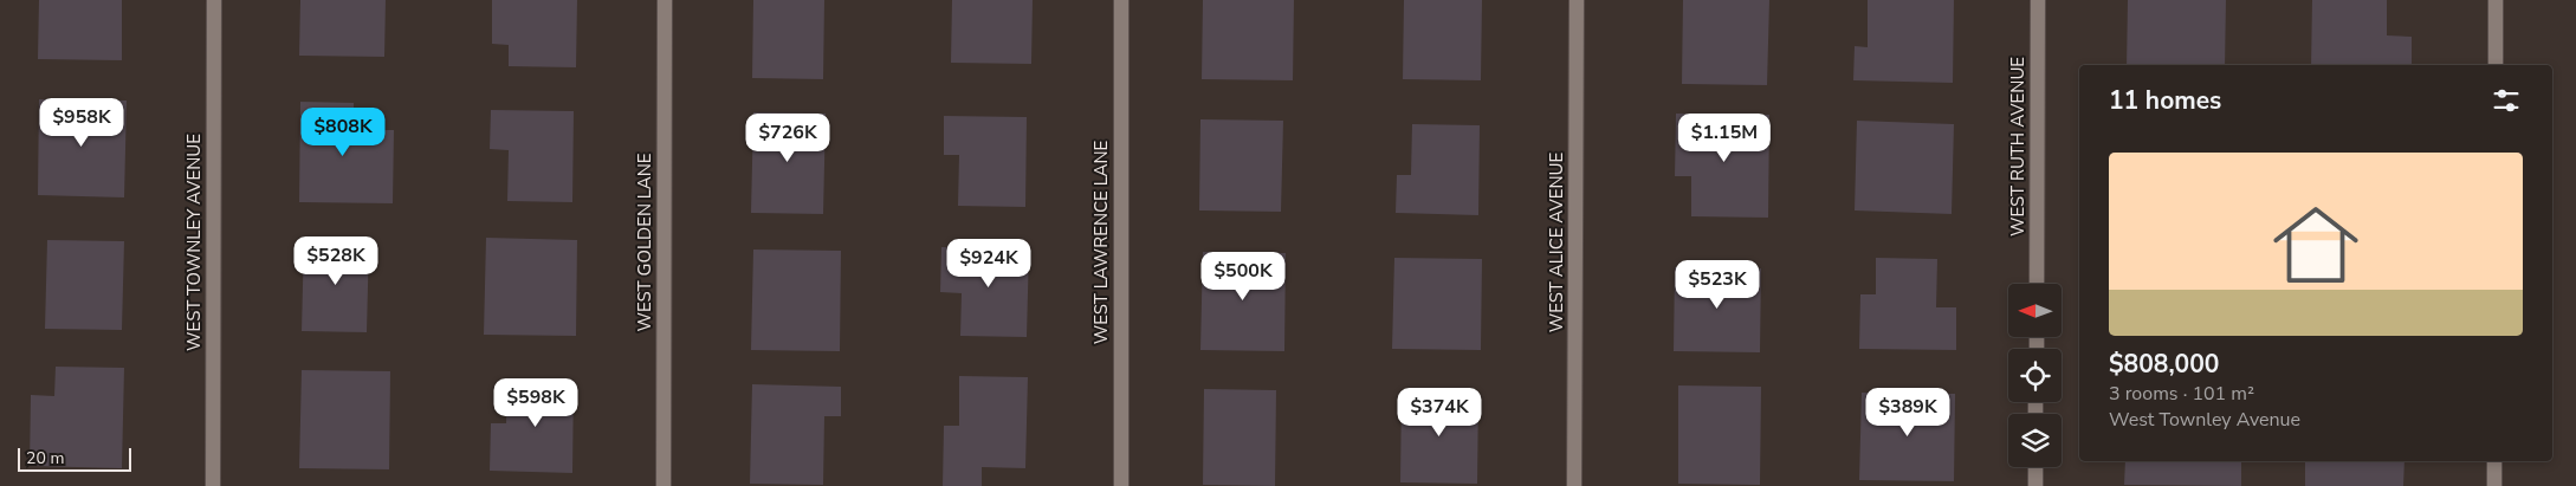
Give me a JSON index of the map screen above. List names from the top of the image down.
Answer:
{
  "streets": {
    "street": [
      "WEST RUTH AVENUE",
      "WEST TOWNLEY AVENUE",
      "WEST GOLDEN LANE",
      "WEST LAWRENCE LANE",
      "WEST ALICE AVENUE"
    ]
  },
  "scale_bar": "20 m",
  "north": "left",
  "page": {
    "heading": "11 homes",
    "price": [
      "$958K",
      "$808K",
      "$726K",
      "$1.15M",
      "$528K",
      "$924K",
      "$500K",
      "$523K",
      "$598K",
      "$374K",
      "$389K"
    ],
    "list": [
      {
        "name": "$808,000",
        "note": "3 rooms · 101 m² · West Townley Avenue"
      }
    ],
    "scale": "20 m"
  }
}
